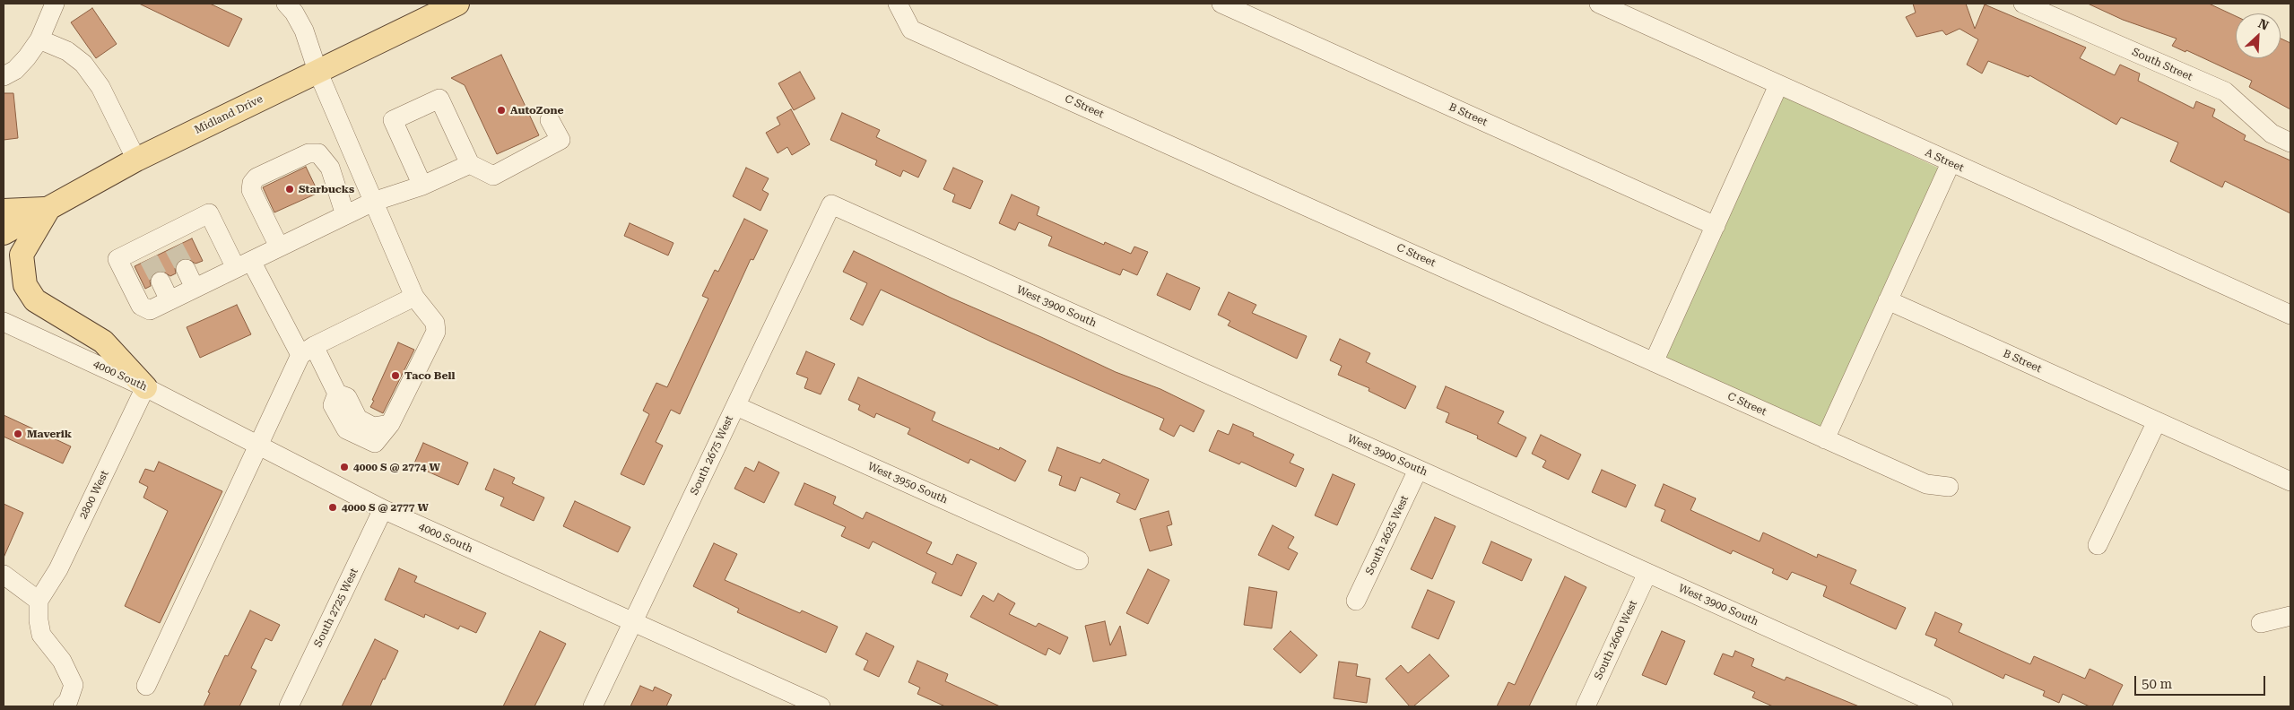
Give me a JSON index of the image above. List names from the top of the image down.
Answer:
{
  "streets": {
    "main road": ["Midland Drive"],
    "street": [
      "South Street",
      "C Street",
      "B Street",
      "A Street",
      "West 3900 South",
      "4000 South",
      "South 2675 West",
      "West 3950 South",
      "2800 West",
      "South 2625 West",
      "South 2725 West",
      "South 2600 West"
    ]
  },
  "crossings": [
    ["West 3900 South", "South 2675 West"],
    ["West 3900 South", "South 2625 West"],
    ["West 3900 South", "South 2600 West"],
    ["4000 South", "South 2675 West"],
    ["4000 South", "2800 West"],
    ["4000 South", "South 2725 West"],
    ["South 2675 West", "West 3950 South"]
  ],
  "places": [
    "AutoZone",
    "Starbucks",
    "Taco Bell",
    "Maverik",
    "4000 S @ 2774 W",
    "4000 S @ 2777 W"
  ],
  "scale_bar": "50 m",
  "north": "top right"
}
